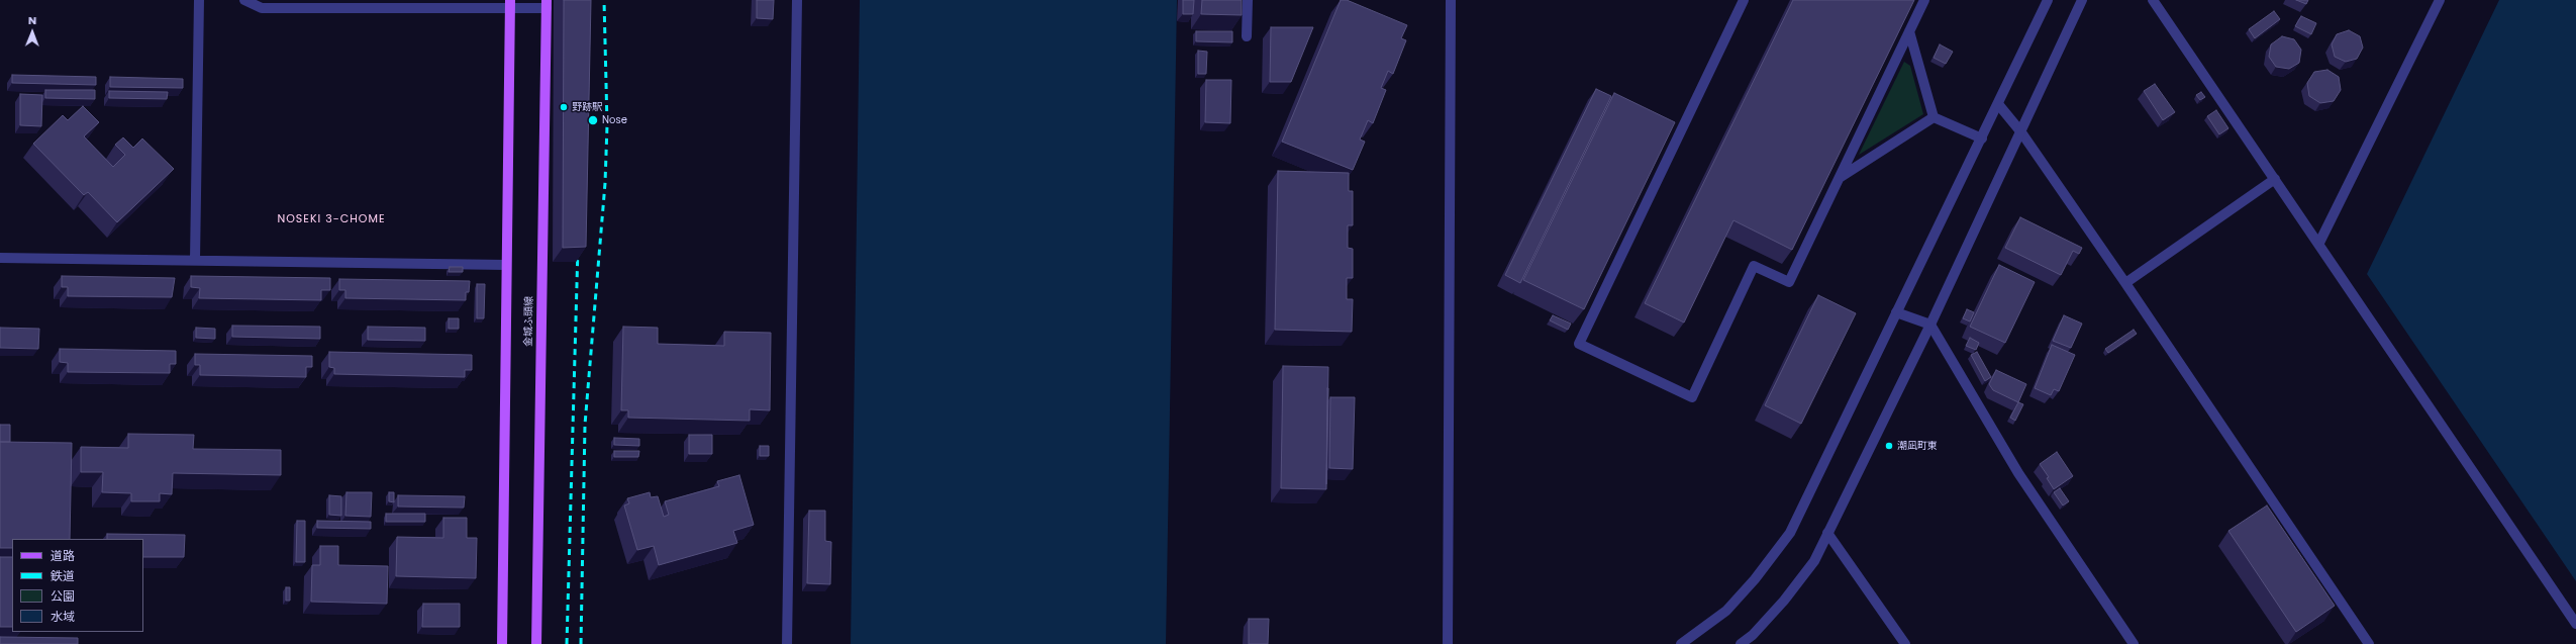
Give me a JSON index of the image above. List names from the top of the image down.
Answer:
{
  "streets": {
    "main road": ["金城ふ頭線"]
  },
  "districts": ["NOSEKI 3-CHOME"],
  "places": ["野跡駅", "Nose", "潮凪町東"],
  "legend": [
    "道路",
    "鉄道",
    "公園",
    "水域"
  ],
  "north": "top"
}
